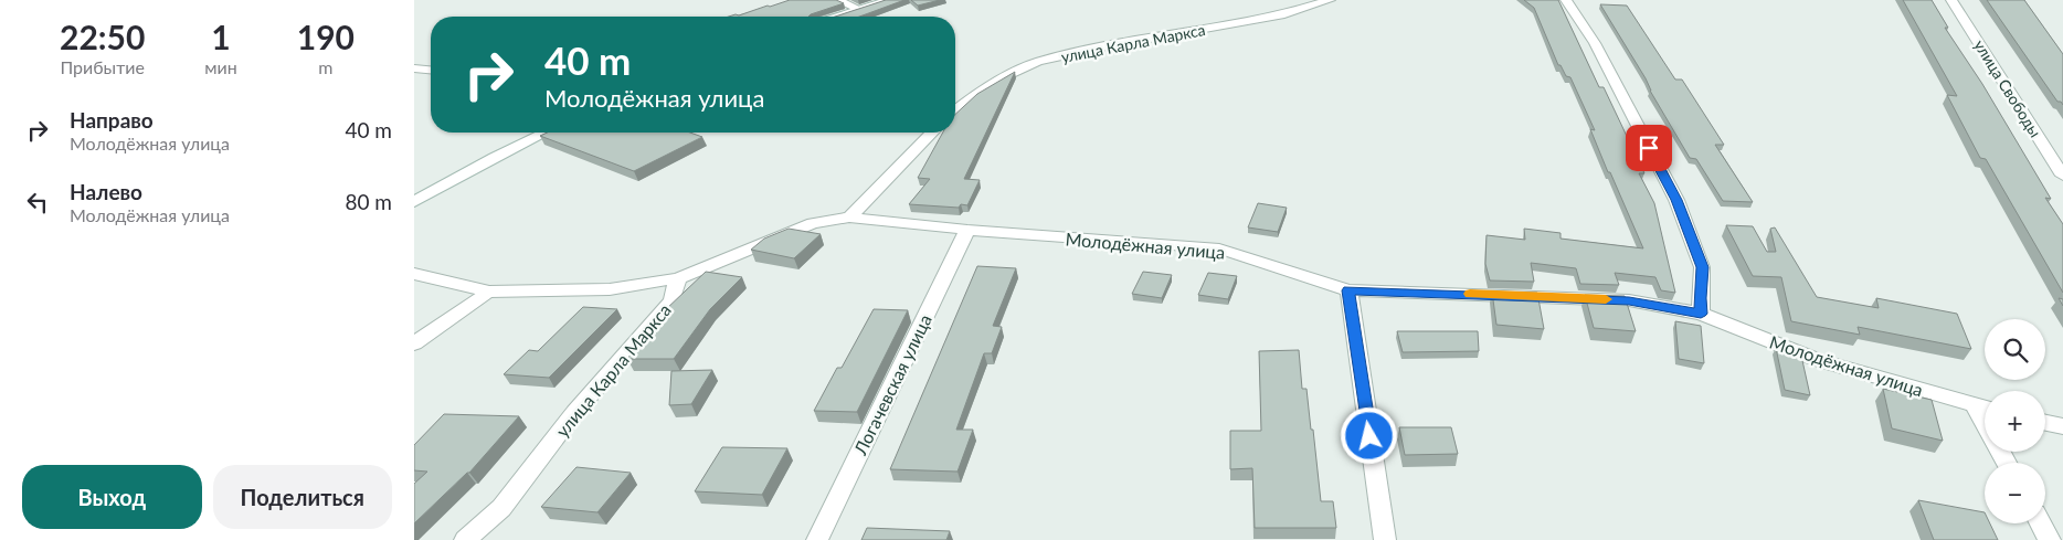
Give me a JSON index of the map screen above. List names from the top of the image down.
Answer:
{
  "streets": {
    "street": [
      "улица Карла Маркса",
      "улица Свободы",
      "Молодёжная улица",
      "Логачевская улица"
    ]
  },
  "crossings": [
    ["Молодёжная улица", "Логачевская улица"]
  ],
  "page": {
    "eta": [
      "22:50",
      "Прибытие",
      "1",
      "мин",
      "190",
      "m"
    ],
    "turn": ["40 m", "Молодёжная улица"],
    "list": [
      {
        "name": "Направо",
        "note": "Молодёжная улица",
        "value": "40 m"
      },
      {
        "name": "Налево",
        "note": "Молодёжная улица",
        "value": "80 m"
      }
    ],
    "map_buttons": ["+", "−"],
    "buttons": ["Выход", "Поделиться"]
  }
}
